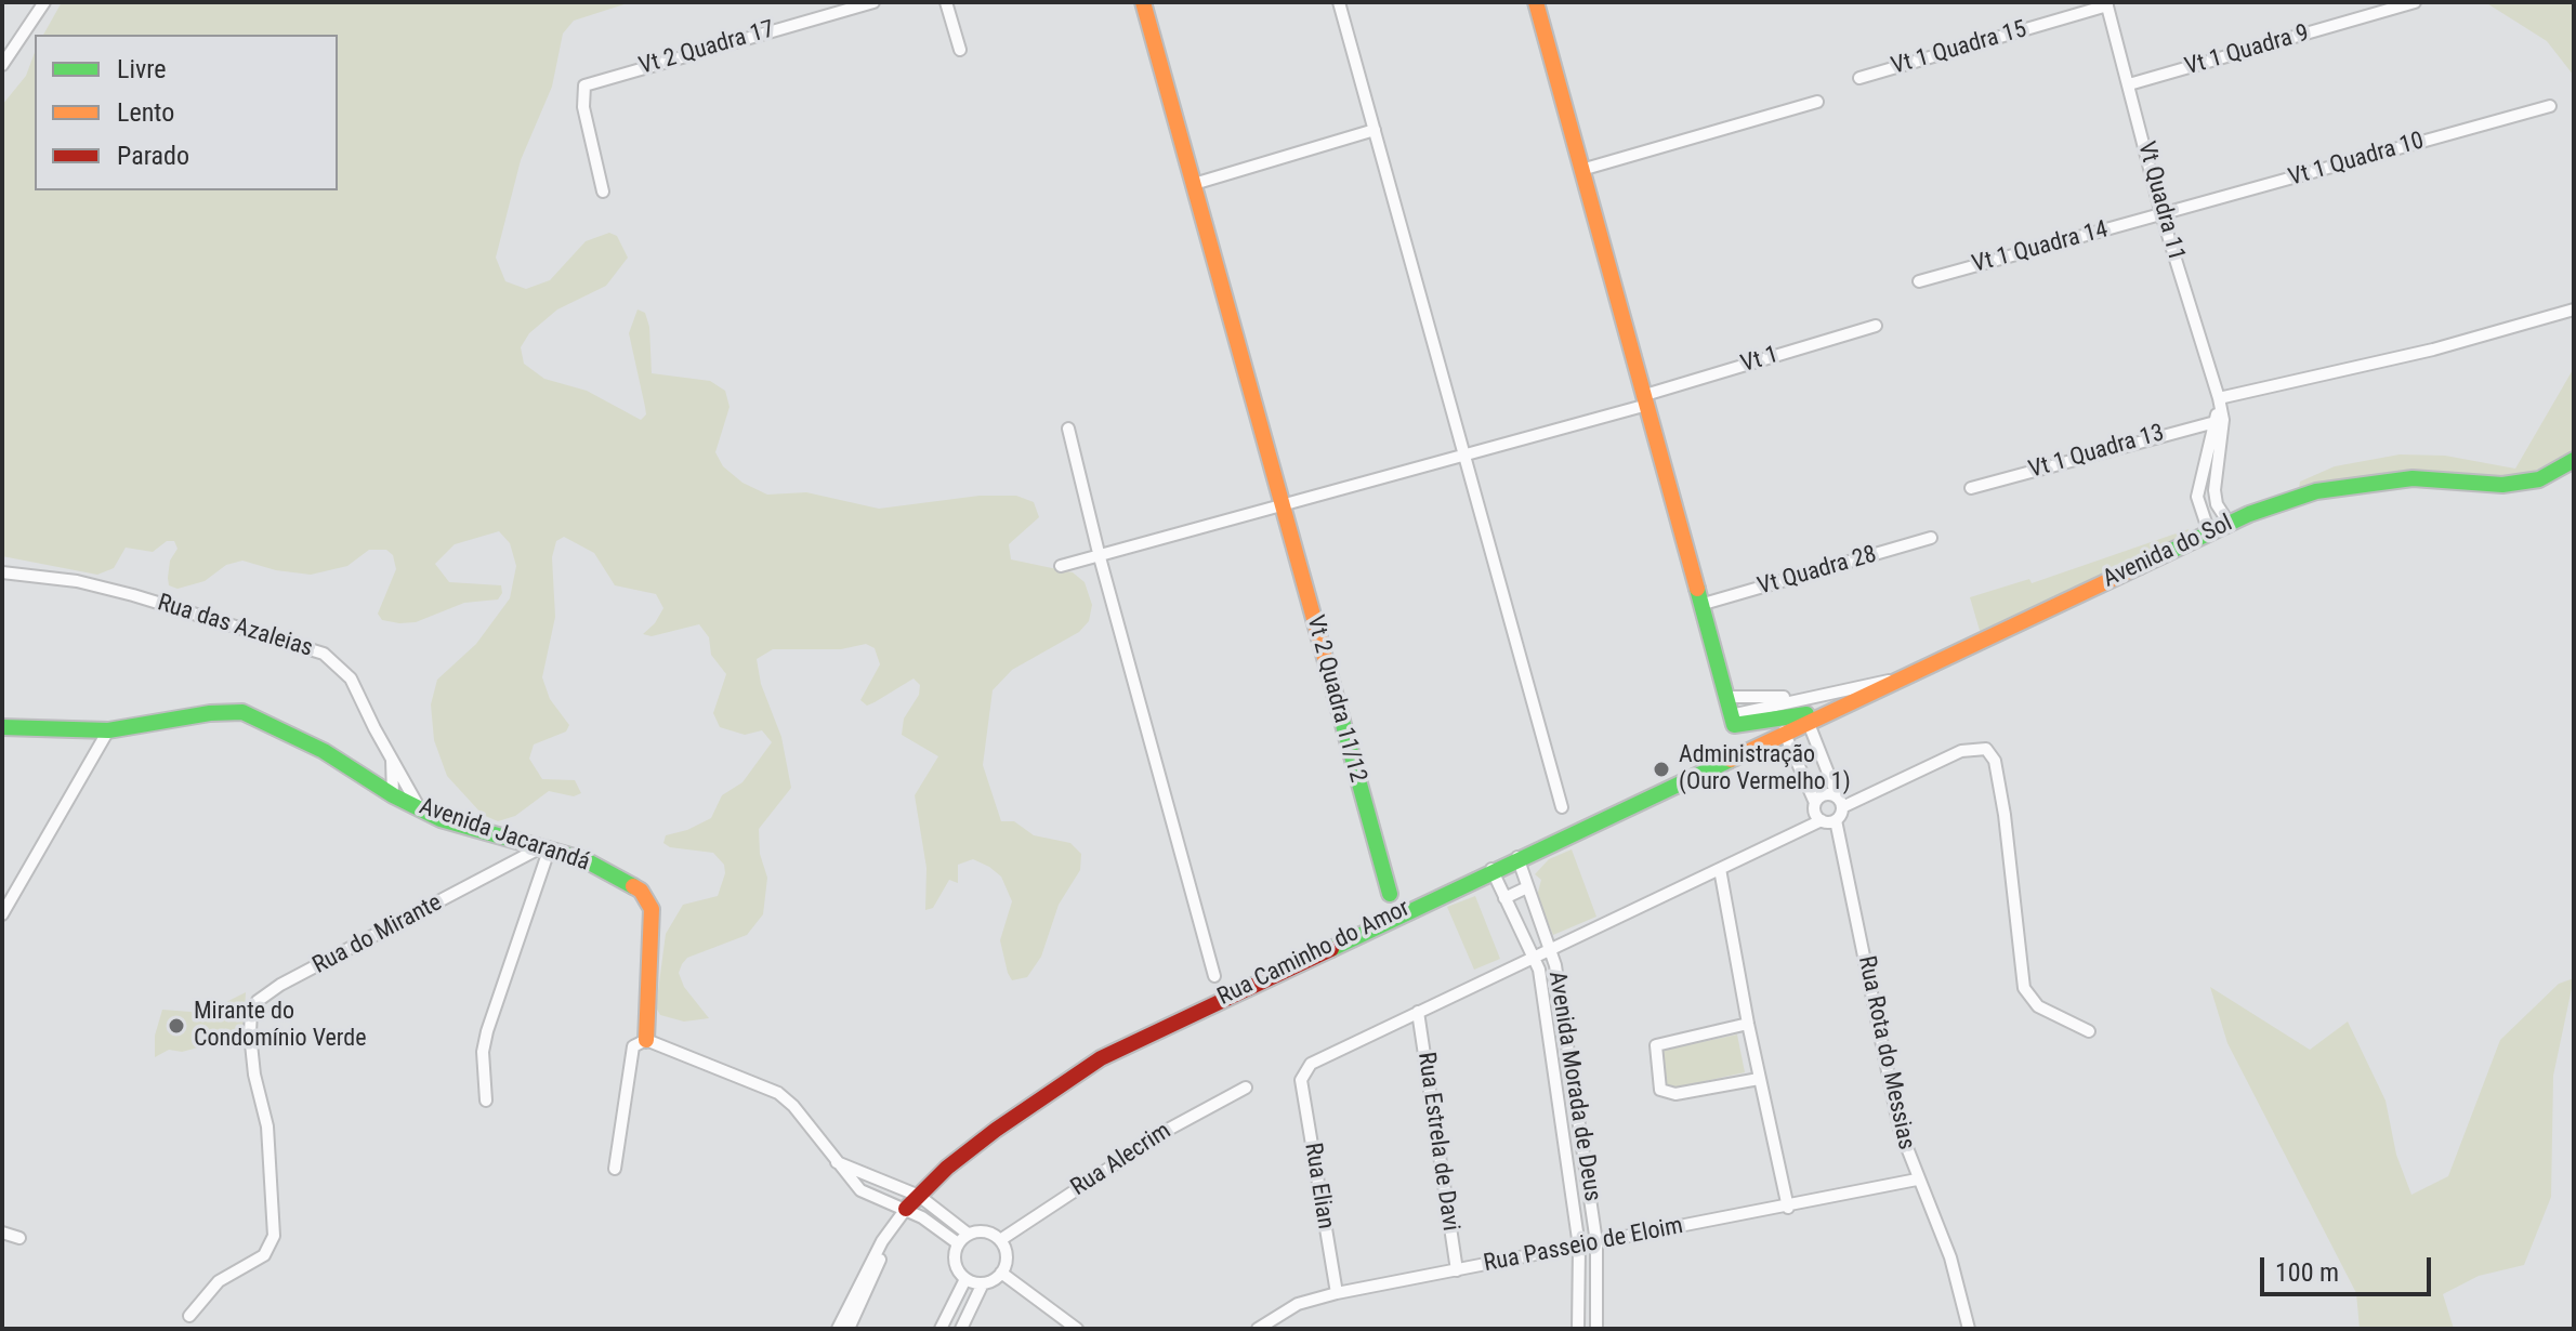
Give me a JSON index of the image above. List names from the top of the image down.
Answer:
{
  "streets": {
    "street": [
      "Vt 2 Quadra 17",
      "Vt 1 Quadra 15",
      "Vt 1 Quadra 9",
      "Vt 1 Quadra 10",
      "Vt Quadra 11",
      "Vt 1 Quadra 14",
      "Vt 1",
      "Vt 1 Quadra 13",
      "Avenida do Sol",
      "Vt Quadra 28",
      "Rua das Azaleias",
      "Vt 2 Quadra 11/12",
      "Avenida Jacarandá",
      "Rua do Mirante",
      "Rua Caminho do Amor",
      "Rua Rota do Messias",
      "Avenida Morada de Deus",
      "Rua Estrela de Davi",
      "Rua Alecrim",
      "Rua Elian",
      "Rua Passeio de Eloim"
    ]
  },
  "crossings": [
    ["Vt 1 Quadra 15", "Vt Quadra 11"],
    ["Vt 1 Quadra 9", "Vt Quadra 11"],
    ["Vt 1 Quadra 10", "Vt Quadra 11"],
    ["Vt 1 Quadra 10", "Vt 1 Quadra 14"],
    ["Vt Quadra 11", "Vt 1 Quadra 14"],
    ["Vt Quadra 11", "Vt 1 Quadra 13"],
    ["Vt 1", "Vt 2 Quadra 11/12"],
    ["Avenida do Sol", "Rua Caminho do Amor"],
    ["Rua das Azaleias", "Avenida Jacarandá"],
    ["Avenida Jacarandá", "Rua do Mirante"],
    ["Rua Caminho do Amor", "Avenida Morada de Deus"],
    ["Rua Rota do Messias", "Rua Passeio de Eloim"],
    ["Avenida Morada de Deus", "Rua Passeio de Eloim"],
    ["Rua Estrela de Davi", "Rua Elian"],
    ["Rua Estrela de Davi", "Rua Passeio de Eloim"],
    ["Rua Elian", "Rua Passeio de Eloim"]
  ],
  "places": ["Administração (Ouro Vermelho 1)", "Mirante do Condomínio Verde"],
  "legend": ["Livre", "Lento", "Parado"],
  "scale_bar": "100 m"
}
